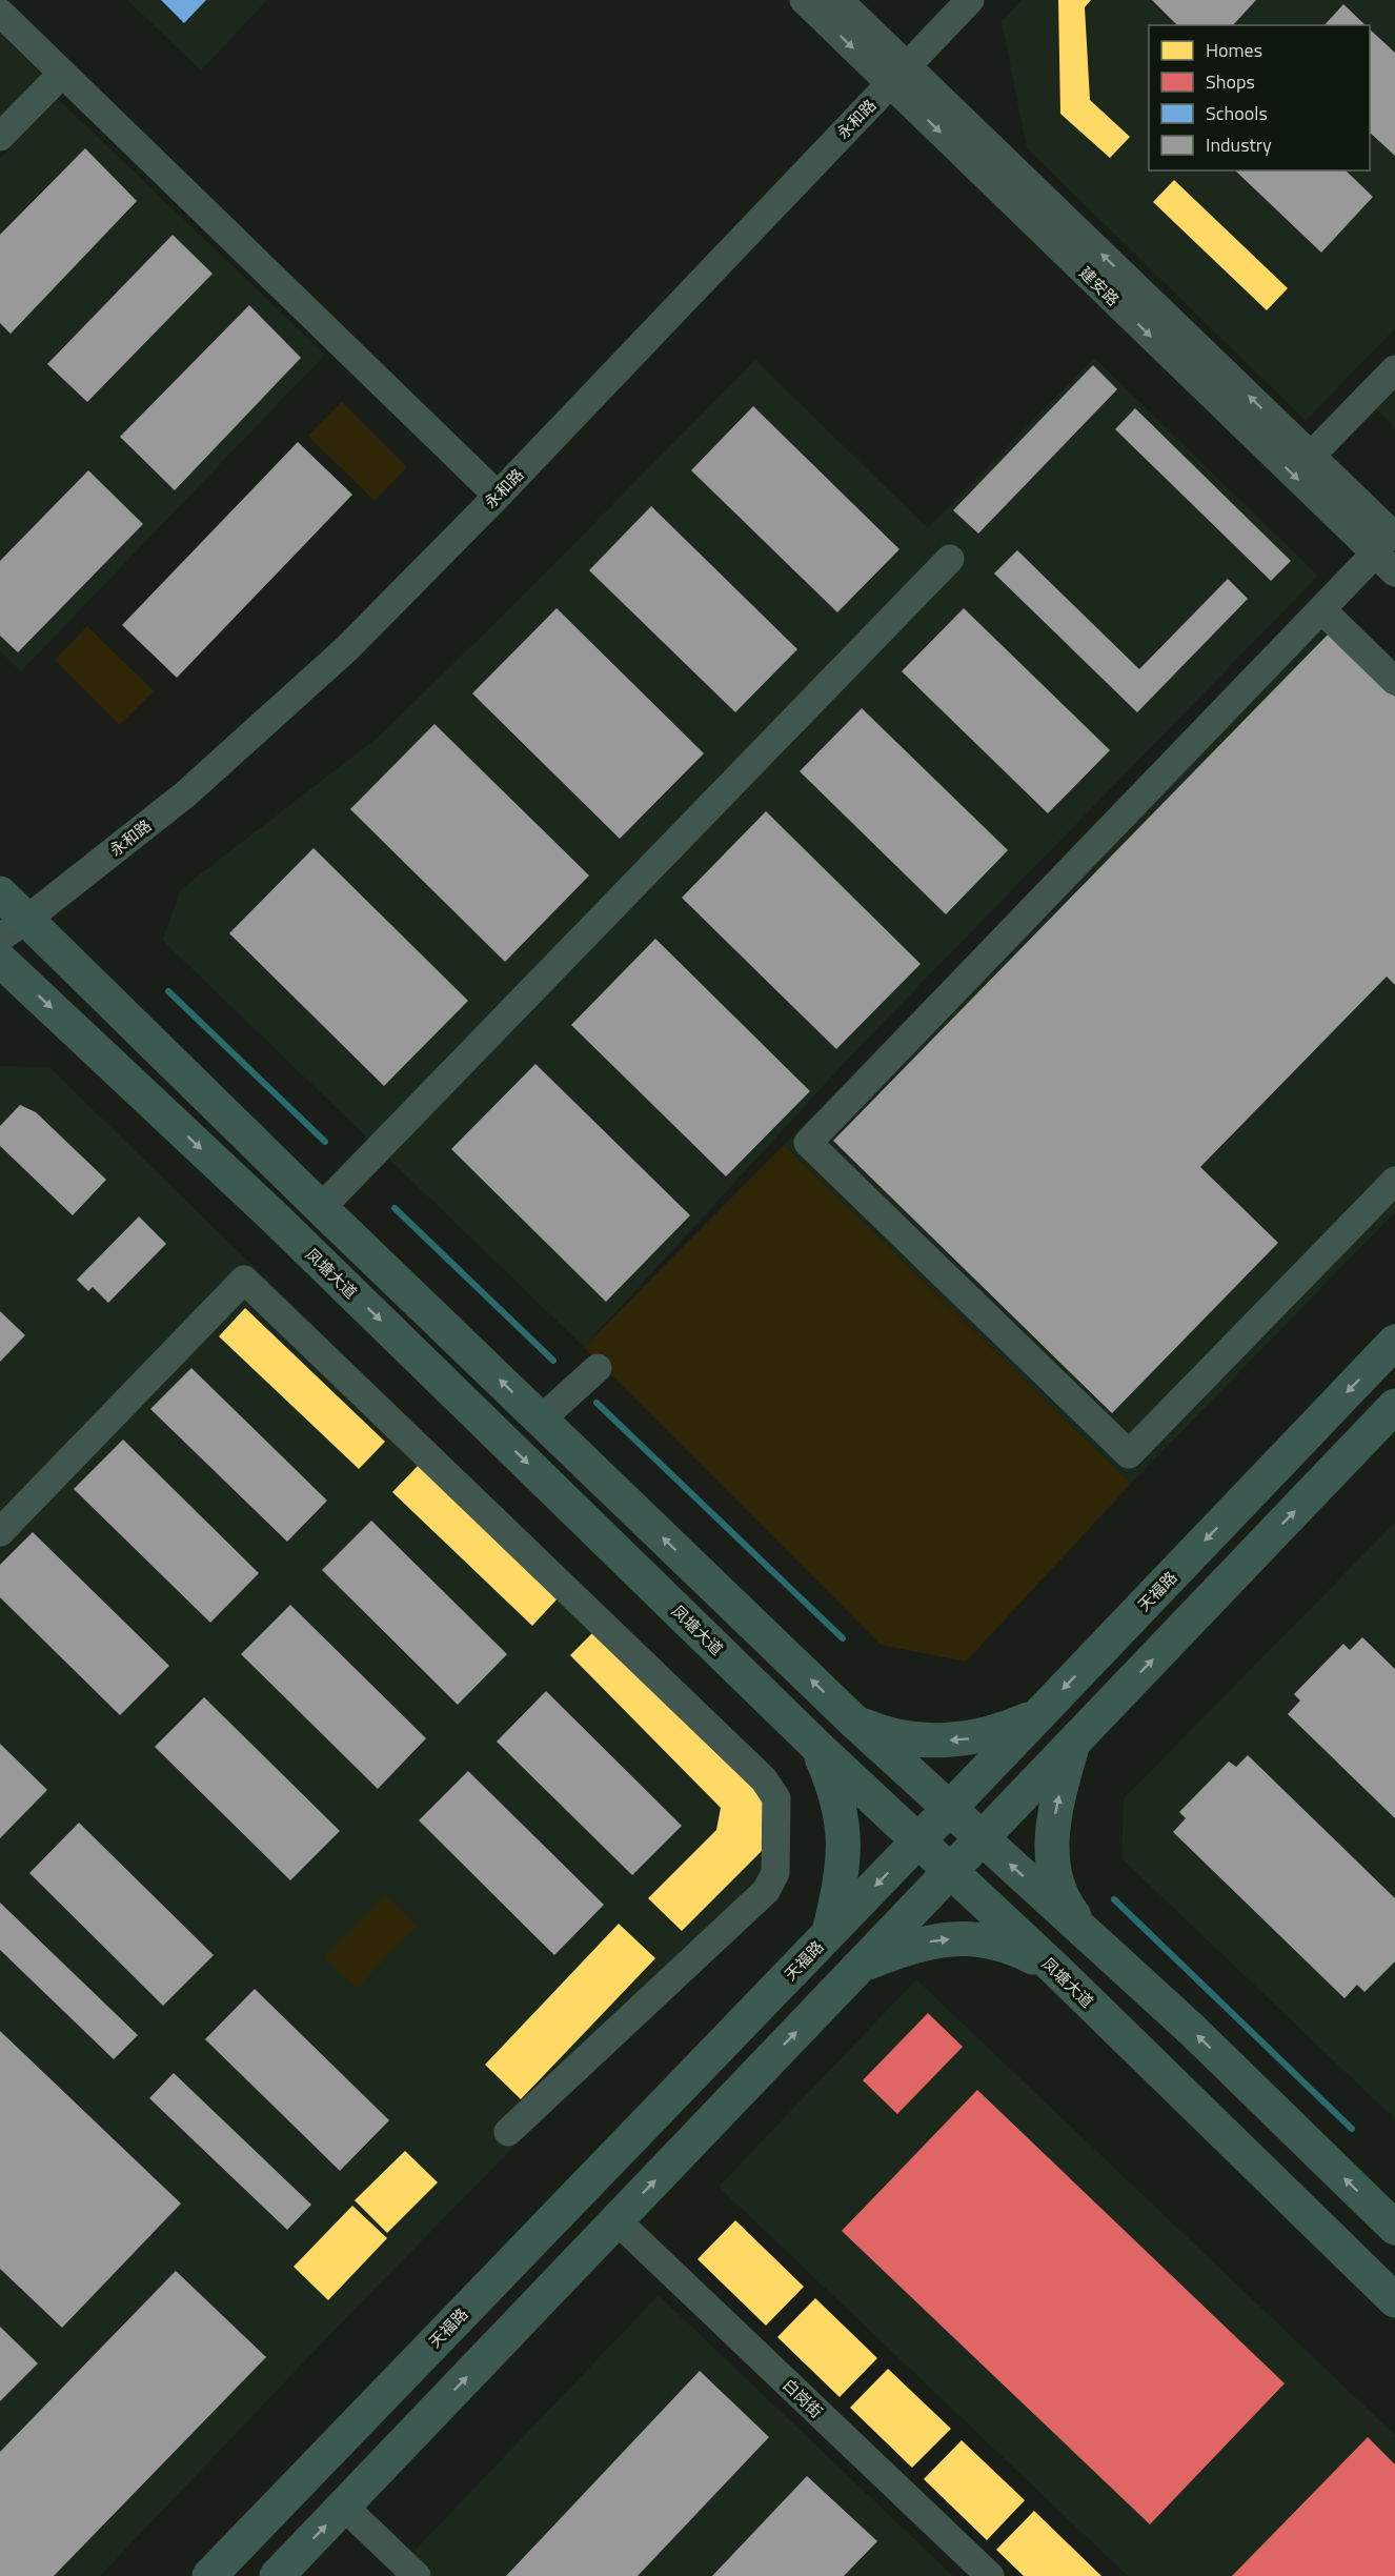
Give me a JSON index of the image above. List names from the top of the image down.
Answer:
{
  "streets": {
    "main road": ["凤塘大道", "天福路"],
    "street": ["永和路", "建安路", "白岗街"]
  },
  "crossings": [
    ["永和路", "建安路"],
    ["凤塘大道", "天福路"]
  ],
  "legend": [
    "Homes",
    "Shops",
    "Schools",
    "Industry"
  ]
}
